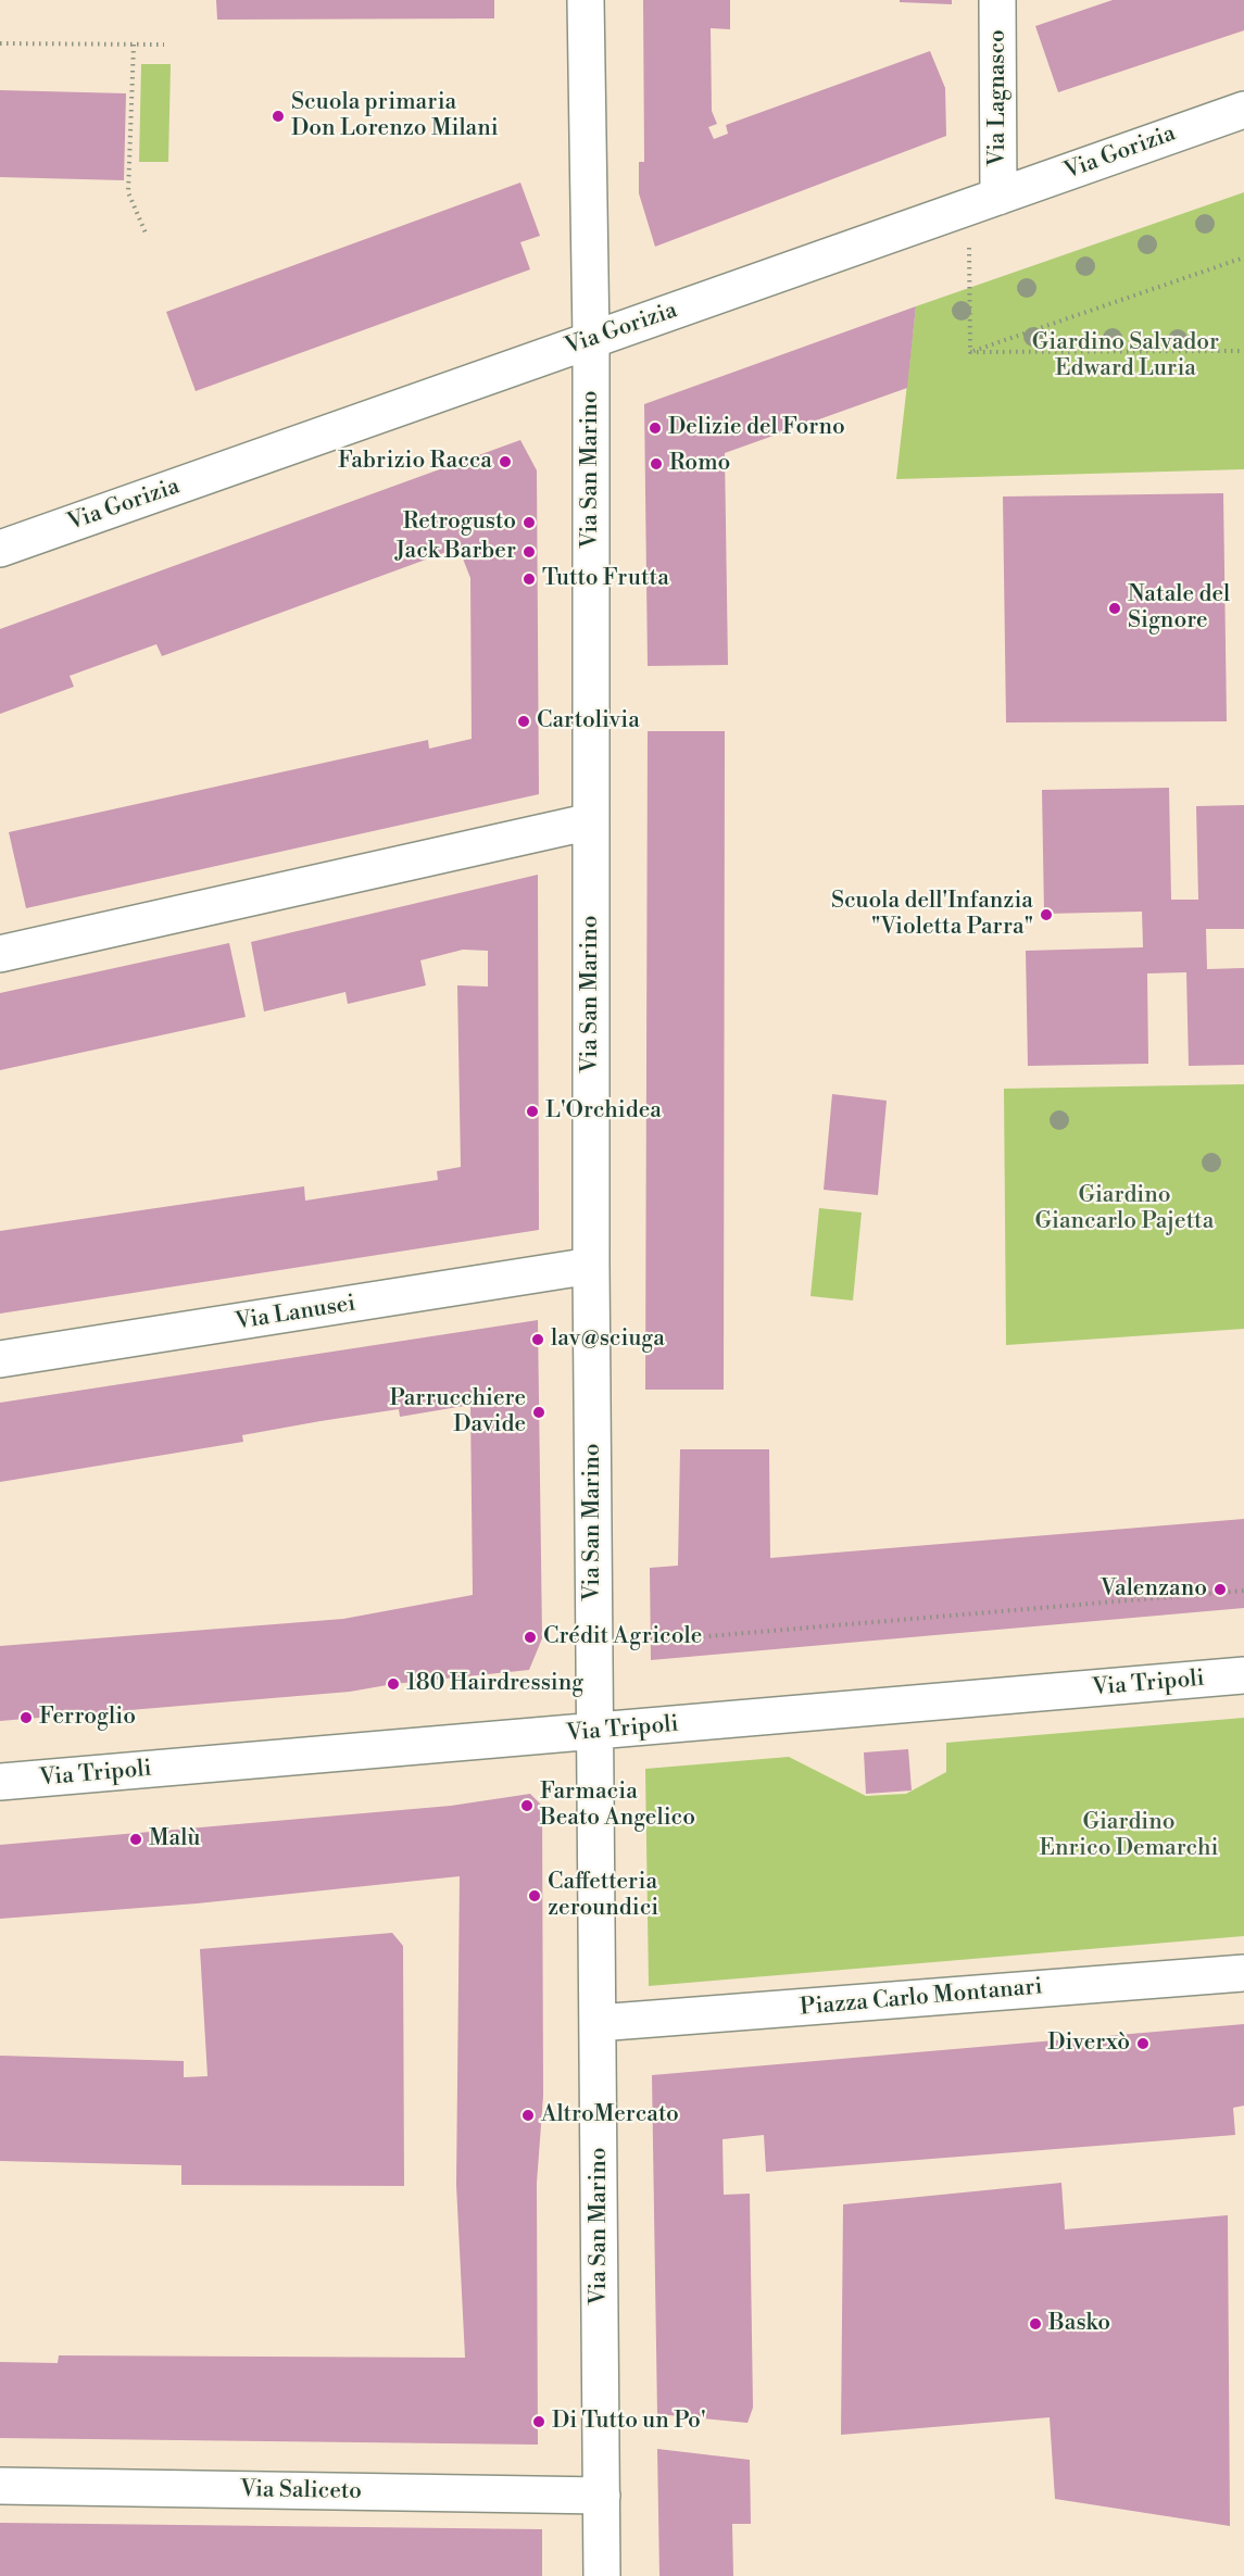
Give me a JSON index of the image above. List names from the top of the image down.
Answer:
{
  "streets": {
    "street": [
      "Via Lagnasco",
      "Via Gorizia",
      "Via San Marino",
      "Via Lanusei",
      "Via Tripoli",
      "Piazza Carlo Montanari",
      "Via Saliceto"
    ]
  },
  "crossings": [
    ["Via Lagnasco", "Via Gorizia"],
    ["Via Gorizia", "Via San Marino"],
    ["Via San Marino", "Via Lanusei"],
    ["Via San Marino", "Via Tripoli"],
    ["Via San Marino", "Piazza Carlo Montanari"],
    ["Via San Marino", "Via Saliceto"]
  ],
  "parks": ["Giardino Salvador Edward Luria", "Giardino Giancarlo Pajetta", "Giardino Enrico Demarchi"],
  "places": [
    "Scuola primaria Don Lorenzo Milani",
    "Delizie del Forno",
    "Fabrizio Racca",
    "Romo",
    "Retrogusto",
    "Jack Barber",
    "Tutto Frutta",
    "Natale del Signore",
    "Cartolivia",
    "Scuola dell'Infanzia \"Violetta Parra\"",
    "L'Orchidea",
    "lav@sciuga",
    "Parrucchiere Davide",
    "Valenzano",
    "Crédit Agricole",
    "180 Hairdressing",
    "Ferroglio",
    "Farmacia Beato Angelico",
    "Malù",
    "Caffetteria zeroundici",
    "Diverxò",
    "AltroMercato",
    "Basko",
    "Di Tutto un Po'"
  ]
}
